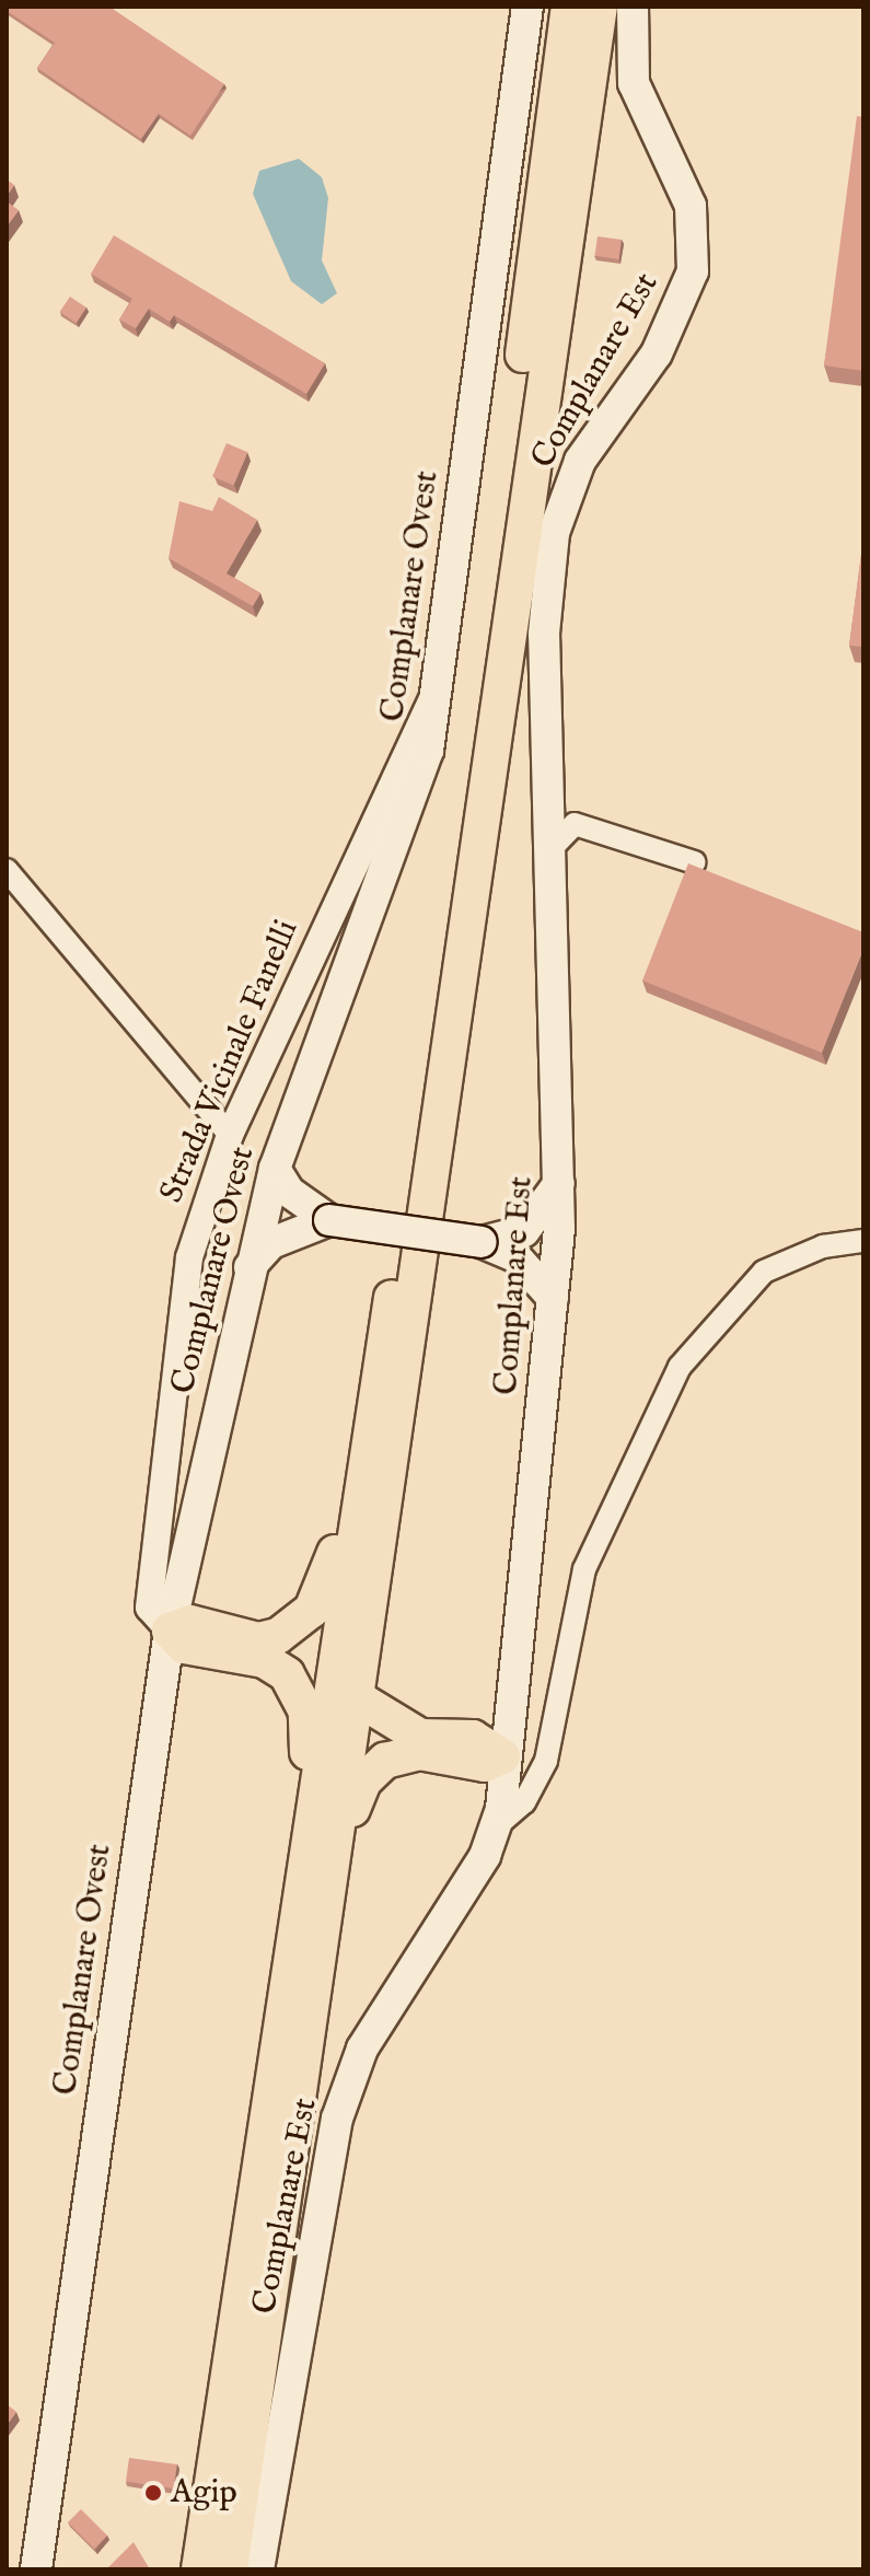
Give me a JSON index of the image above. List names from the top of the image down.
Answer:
{
  "streets": {
    "main road": ["Complanare Est", "Complanare Ovest"],
    "street": ["Strada Vicinale Fanelli"]
  },
  "crossings": [
    ["Complanare Ovest", "Strada Vicinale Fanelli"]
  ],
  "places": ["Agip"]
}
